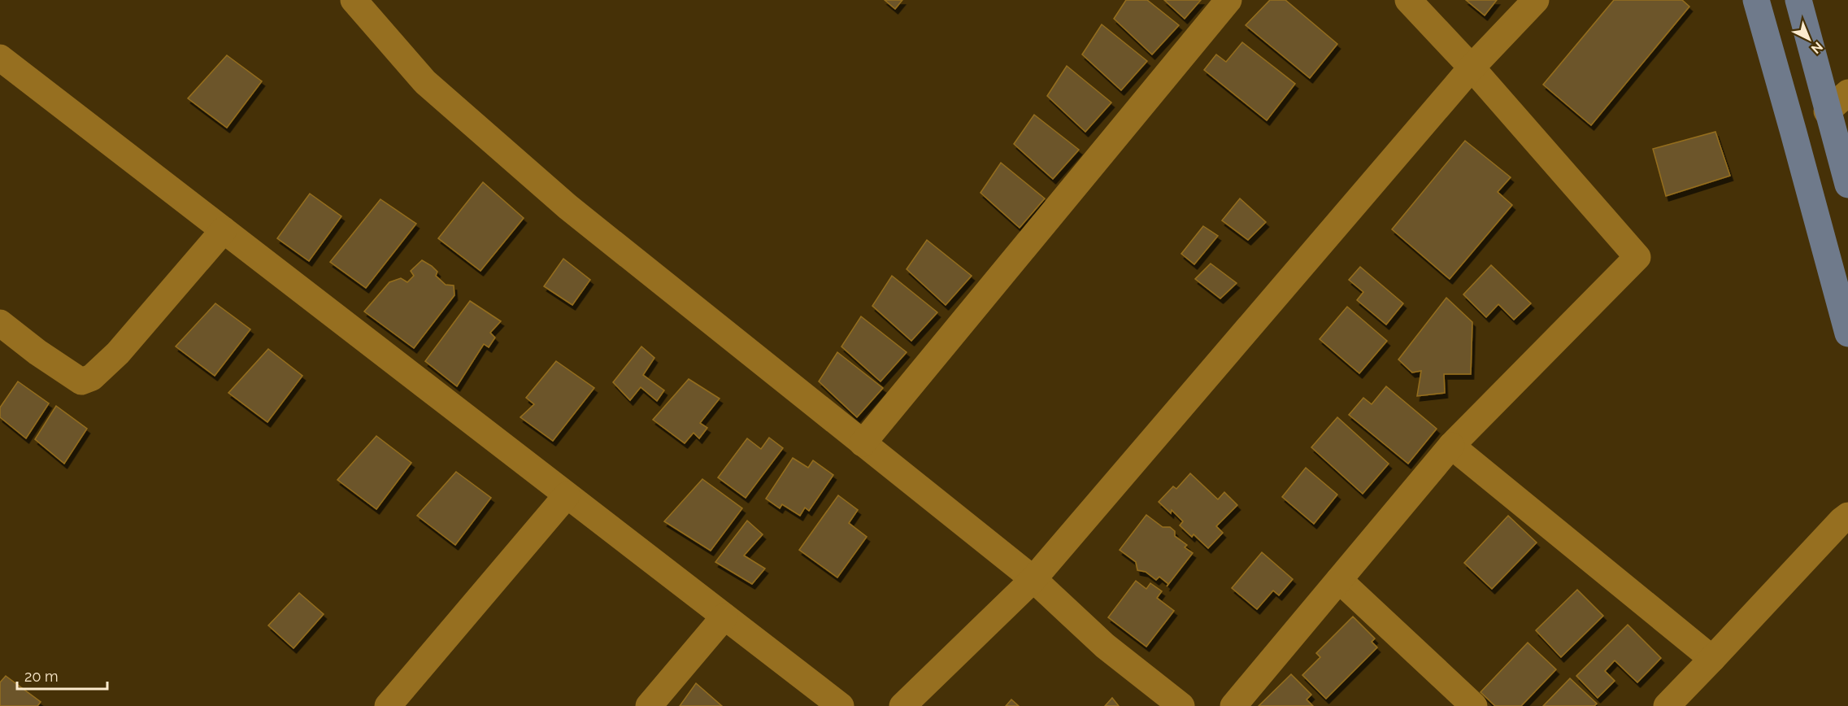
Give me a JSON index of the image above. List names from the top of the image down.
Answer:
{
  "scale_bar": "20 m",
  "north": "bottom right"
}
